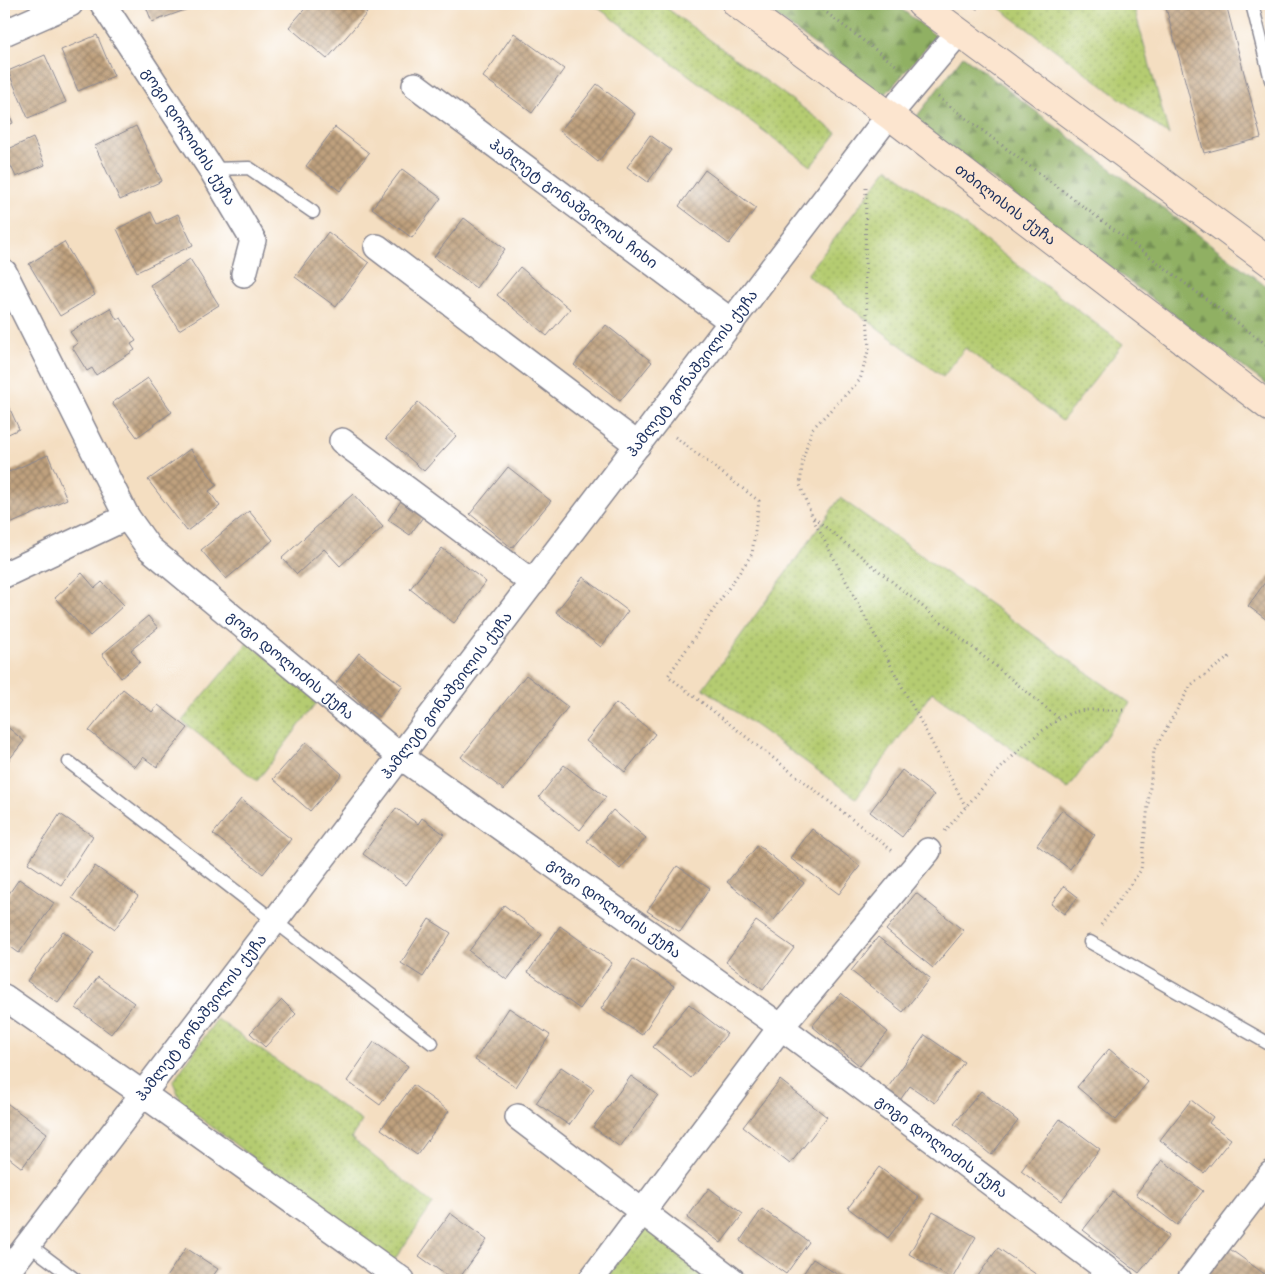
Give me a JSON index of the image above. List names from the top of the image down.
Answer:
{
  "streets": {
    "main road": ["თბილისის ქუჩა"],
    "street": ["გოგი დოლიძის ქუჩა", "ჰამლეტ გონაშვილის ჩიხი", "ჰამლეტ გონაშვილის ქუჩა"]
  },
  "crossings": [
    ["გოგი დოლიძის ქუჩა", "ჰამლეტ გონაშვილის ქუჩა"],
    ["ჰამლეტ გონაშვილის ჩიხი", "ჰამლეტ გონაშვილის ქუჩა"],
    ["თბილისის ქუჩა", "ჰამლეტ გონაშვილის ქუჩა"]
  ]
}
